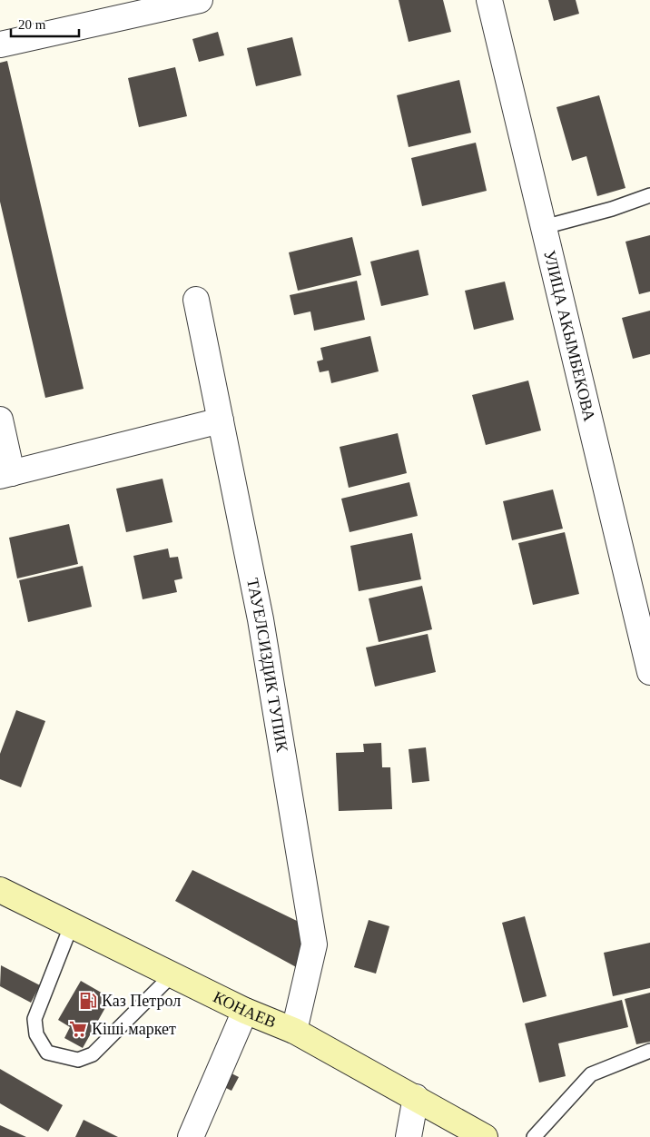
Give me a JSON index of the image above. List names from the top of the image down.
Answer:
{
  "streets": {
    "main road": ["КОНАЕВ"],
    "street": ["УЛИЦА АКЫМБЕКОВА", "ТАУЕЛСИЗДИК ТУПИК"]
  },
  "crossings": [
    ["ТАУЕЛСИЗДИК ТУПИК", "КОНАЕВ"]
  ],
  "places": {
    "fuel station": ["Каз Петрол"],
    "supermarket": ["Кіші маркет"]
  },
  "scale_bar": "20 m"
}
